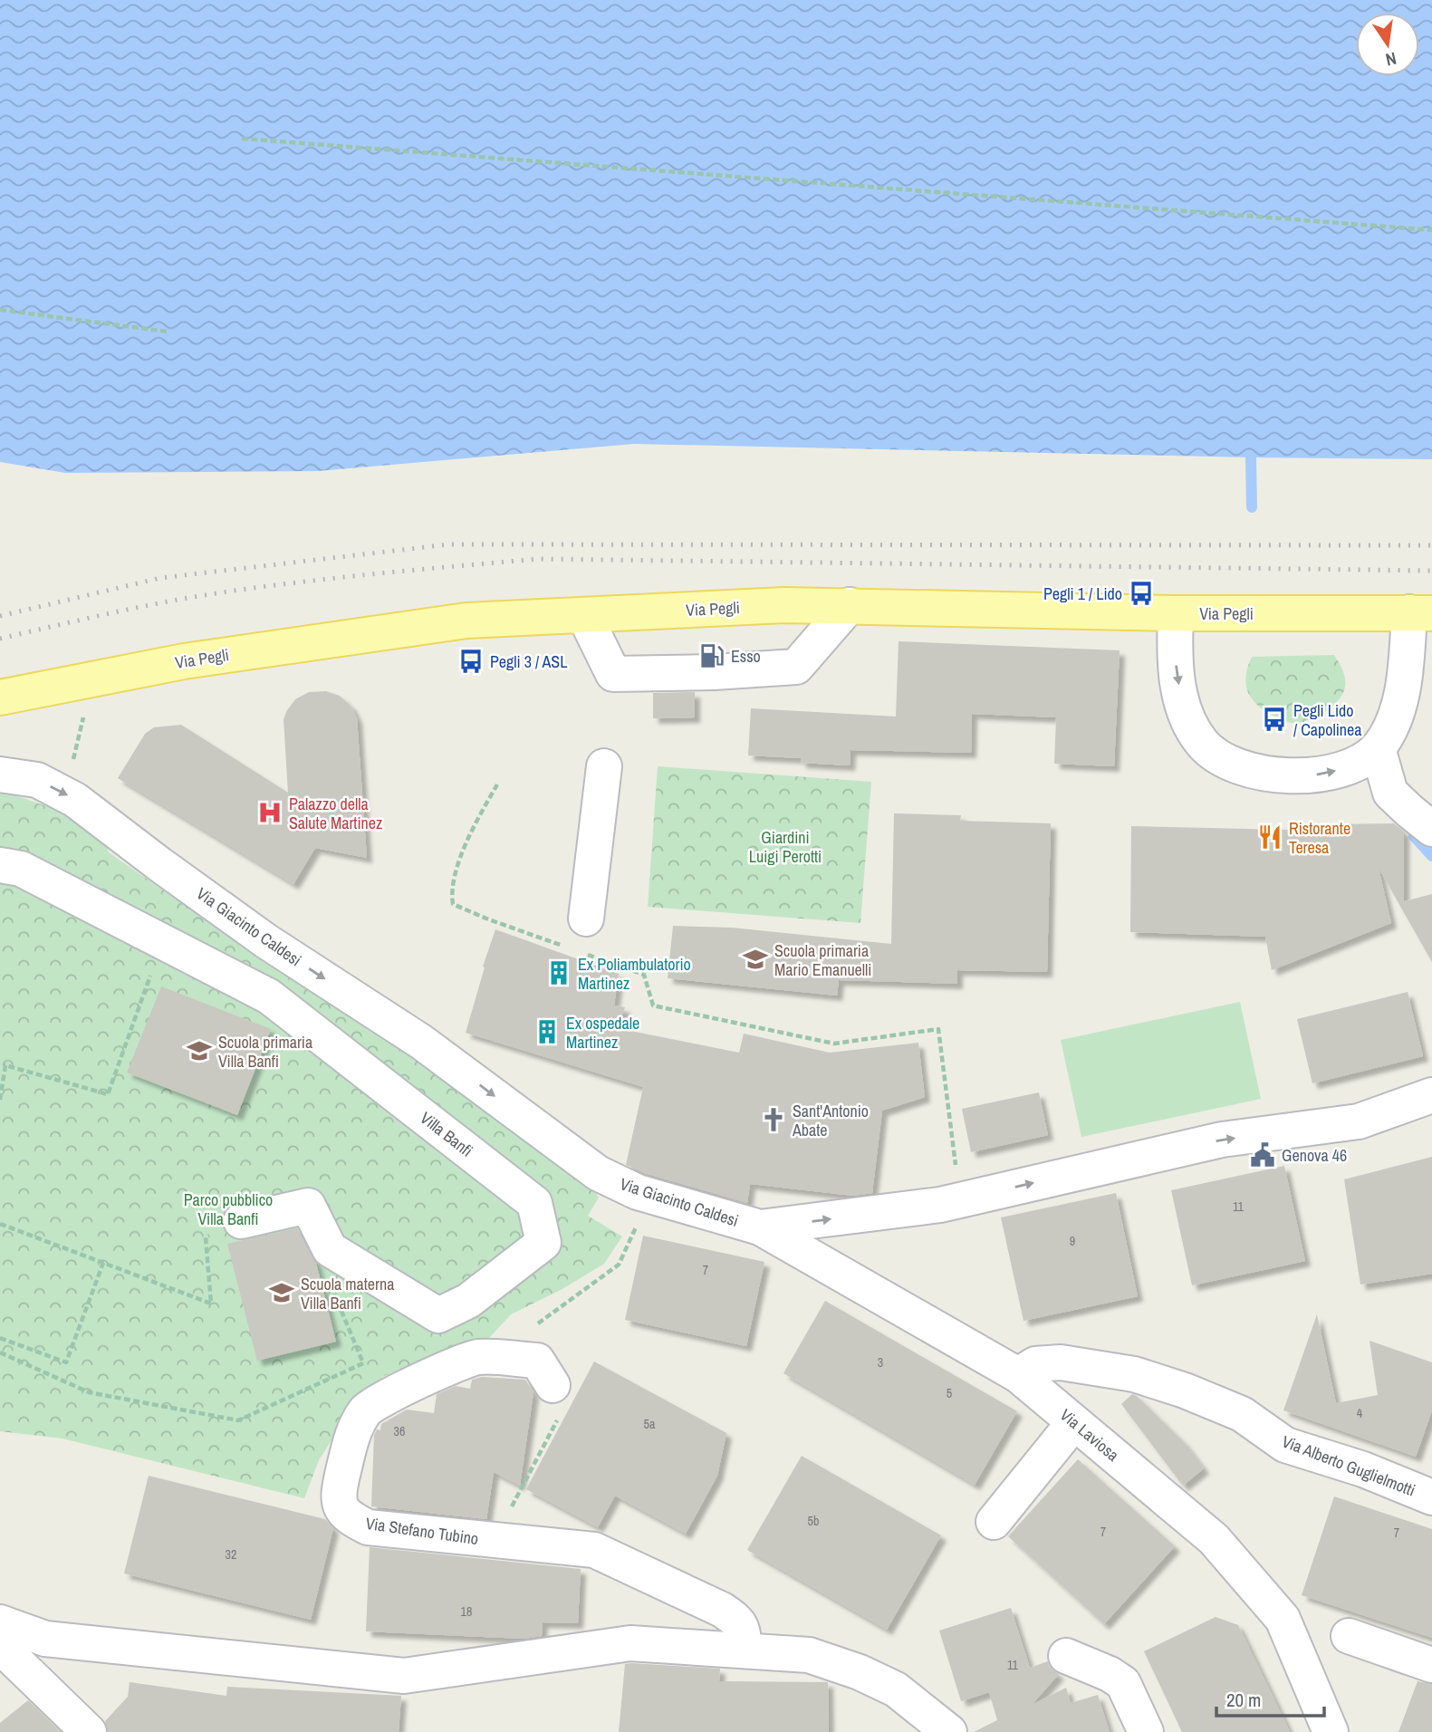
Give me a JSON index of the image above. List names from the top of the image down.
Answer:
{
  "streets": {
    "main road": ["Via Pegli"],
    "street": [
      "Via Giacinto Caldesi",
      "Villa Banfi",
      "Via Laviosa",
      "Via Alberto Guglielmotti",
      "Via Stefano Tubino"
    ]
  },
  "crossings": [
    ["Via Giacinto Caldesi", "Via Laviosa"],
    ["Via Laviosa", "Via Alberto Guglielmotti"]
  ],
  "one_way": ["Via Giacinto Caldesi"],
  "parks": ["Giardini Luigi Perotti", "Parco pubblico Villa Banfi"],
  "places": {
    "bus stop": ["Pegli 1 / Lido", "Pegli 3 / ASL", "Pegli Lido / Capolinea"],
    "fuel station": ["Esso"],
    "hospital": ["Palazzo della Salute Martinez"],
    "restaurant": ["Ristorante Teresa"],
    "school or university": ["Scuola primaria Mario Emanuelli", "Scuola primaria Villa Banfi", "Scuola materna Villa Banfi"],
    "building": ["Ex Poliambulatorio Martinez", "Ex ospedale Martinez"],
    "church": ["Sant'Antonio Abate"],
    "public building": ["Genova 46"]
  },
  "house_numbers": [
    "11",
    "9",
    "7",
    "3",
    "5",
    "4",
    "5a",
    "36",
    "5b",
    "7",
    "7",
    "32",
    "18",
    "11"
  ],
  "scale_bar": "20 m",
  "north": "bottom"
}
